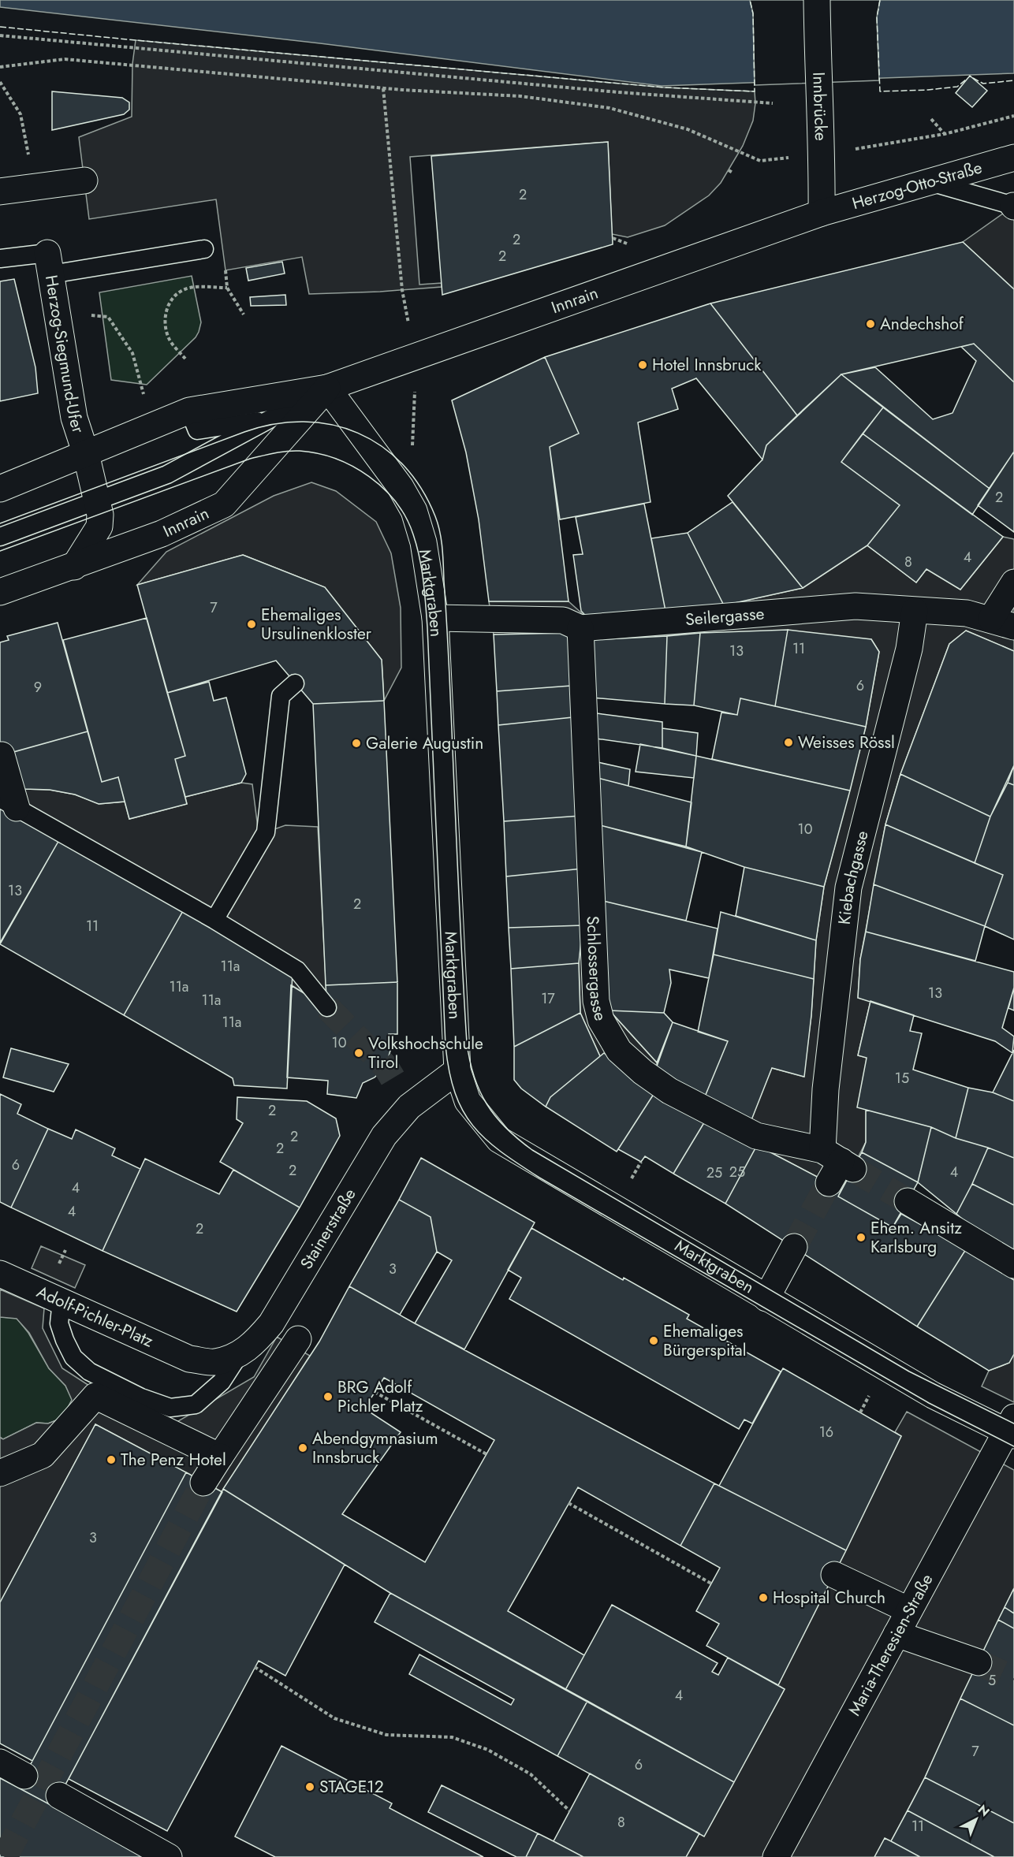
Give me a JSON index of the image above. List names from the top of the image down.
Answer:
{
  "streets": {
    "street": [
      "Innbrücke",
      "Herzog-Otto-Straße",
      "Innrain",
      "Herzog-Siegmund-Ufer",
      "Marktgraben",
      "Seilergasse",
      "Kiebachgasse",
      "Schlossergasse",
      "Stainerstraße",
      "Adolf-Pichler-Platz",
      "Maria-Theresien-Straße"
    ]
  },
  "crossings": [
    ["Innbrücke", "Herzog-Otto-Straße"],
    ["Innbrücke", "Innrain"],
    ["Herzog-Otto-Straße", "Innrain"],
    ["Innrain", "Herzog-Siegmund-Ufer"],
    ["Innrain", "Marktgraben"],
    ["Marktgraben", "Seilergasse"],
    ["Marktgraben", "Stainerstraße"],
    ["Marktgraben", "Maria-Theresien-Straße"],
    ["Seilergasse", "Kiebachgasse"],
    ["Seilergasse", "Schlossergasse"],
    ["Kiebachgasse", "Schlossergasse"],
    ["Stainerstraße", "Adolf-Pichler-Platz"]
  ],
  "places": [
    "Andechshof",
    "Hotel Innsbruck",
    "Ehemaliges Ursulinenkloster",
    "Weisses Rössl",
    "Galerie Augustin",
    "Volkshochschule Tirol",
    "Ehem. Ansitz Karlsburg",
    "Ehemaliges Bürgerspital",
    "BRG Adolf Pichler Platz",
    "Abendgymnasium Innsbruck",
    "The Penz Hotel",
    "Hospital Church",
    "STAGE12"
  ],
  "house_numbers": [
    "2",
    "2",
    "2",
    "2",
    "4",
    "8",
    "7",
    "11",
    "13",
    "6",
    "9",
    "10",
    "13",
    "2",
    "11",
    "11a",
    "11a",
    "13",
    "17",
    "11a",
    "11a",
    "10",
    "15",
    "2",
    "2",
    "2",
    "6",
    "2",
    "25",
    "4",
    "25",
    "4",
    "4",
    "2",
    "3",
    "16",
    "3",
    "5",
    "4",
    "7",
    "6",
    "8",
    "11"
  ],
  "north": "top right"
}
